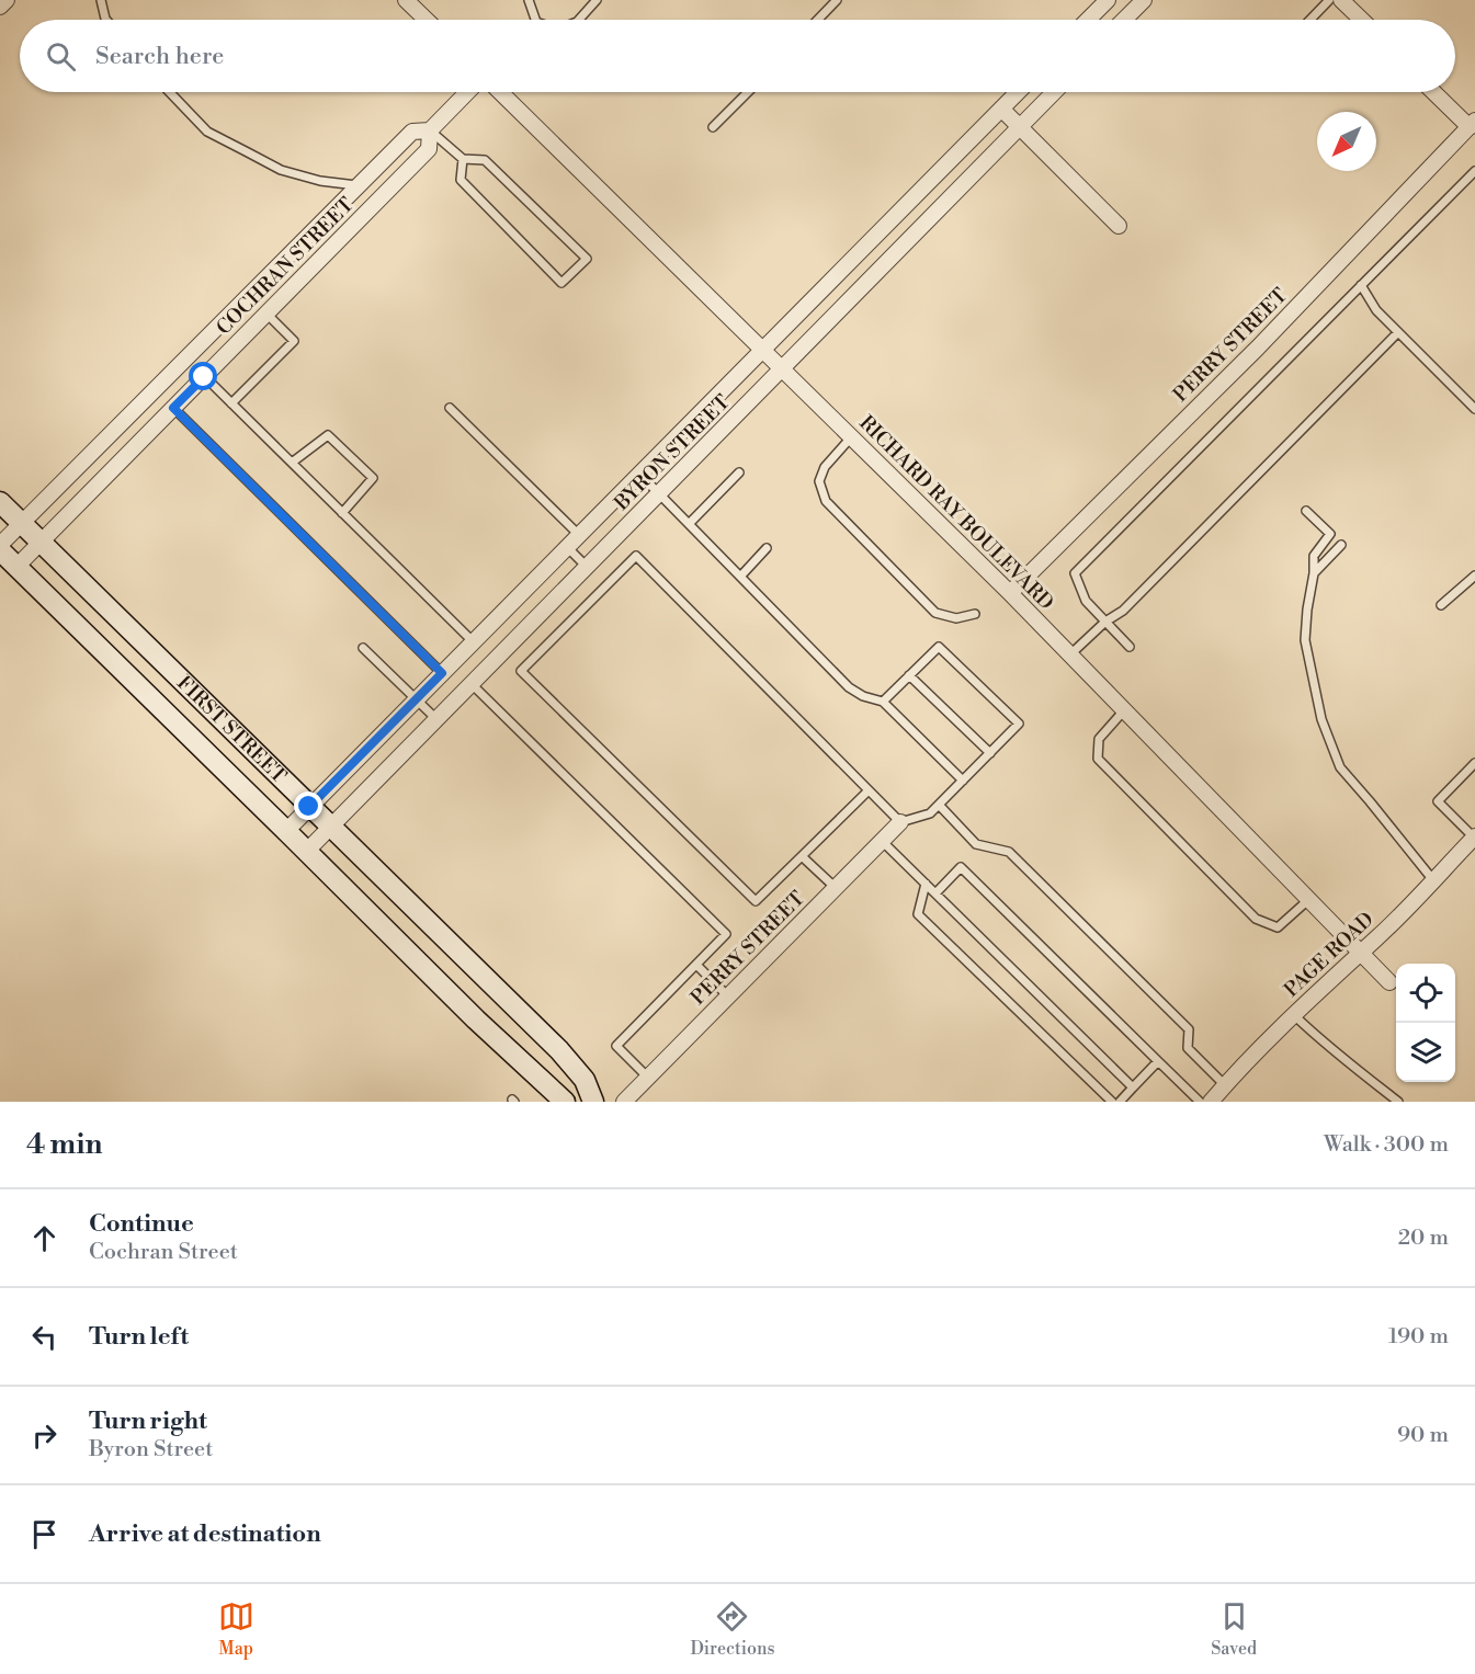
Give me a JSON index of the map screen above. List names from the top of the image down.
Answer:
{
  "streets": {
    "street": [
      "COCHRAN STREET",
      "PERRY STREET",
      "BYRON STREET",
      "RICHARD RAY BOULEVARD",
      "FIRST STREET",
      "PAGE ROAD"
    ]
  },
  "crossings": [
    ["COCHRAN STREET", "FIRST STREET"],
    ["PERRY STREET", "RICHARD RAY BOULEVARD"],
    ["BYRON STREET", "RICHARD RAY BOULEVARD"],
    ["BYRON STREET", "FIRST STREET"],
    ["RICHARD RAY BOULEVARD", "PAGE ROAD"]
  ],
  "north": "bottom left",
  "page": {
    "search": "Search here",
    "heading": ["4 min", "Walk · 300 m"],
    "list": [
      ["Continue", "Cochran Street", "20 m"],
      ["Turn left", "190 m"],
      ["Turn right", "Byron Street", "90 m"],
      "Arrive at destination"
    ],
    "nav": ["Map", "Directions", "Saved"]
  }
}
